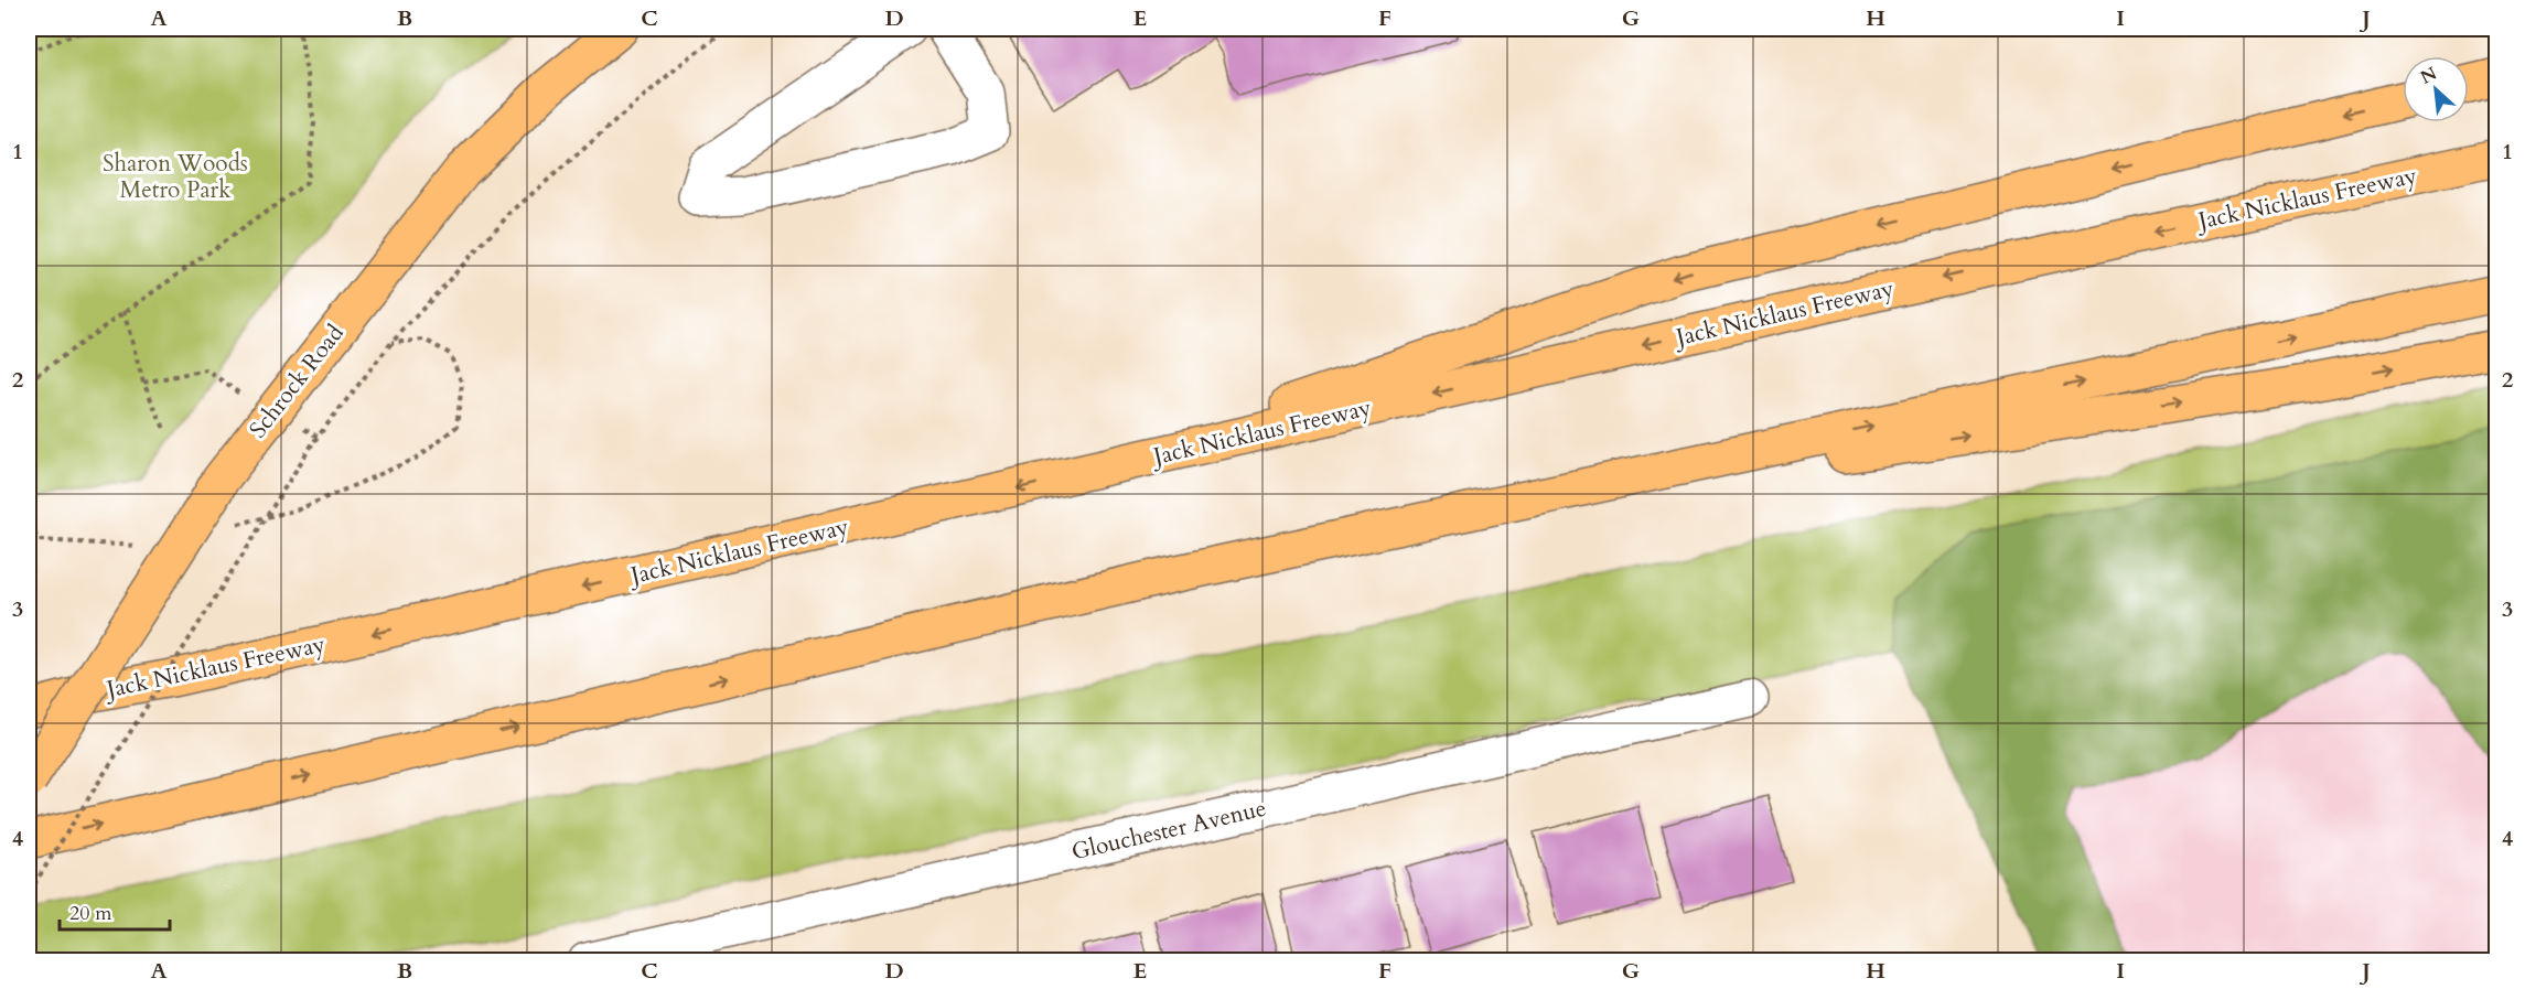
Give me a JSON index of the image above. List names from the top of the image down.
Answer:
{
  "streets": {
    "main road": ["Jack Nicklaus Freeway", "Schrock Road"],
    "street": ["Glouchester Avenue"]
  },
  "parks": ["Sharon Woods Metro Park"],
  "scale_bar": "20 m",
  "north": "top left",
  "grid": {
    "columns": [
      "A",
      "B",
      "C",
      "D",
      "E",
      "F",
      "G",
      "H",
      "I",
      "J"
    ],
    "rows": [
      "1",
      "2",
      "3",
      "4"
    ]
  }
}
